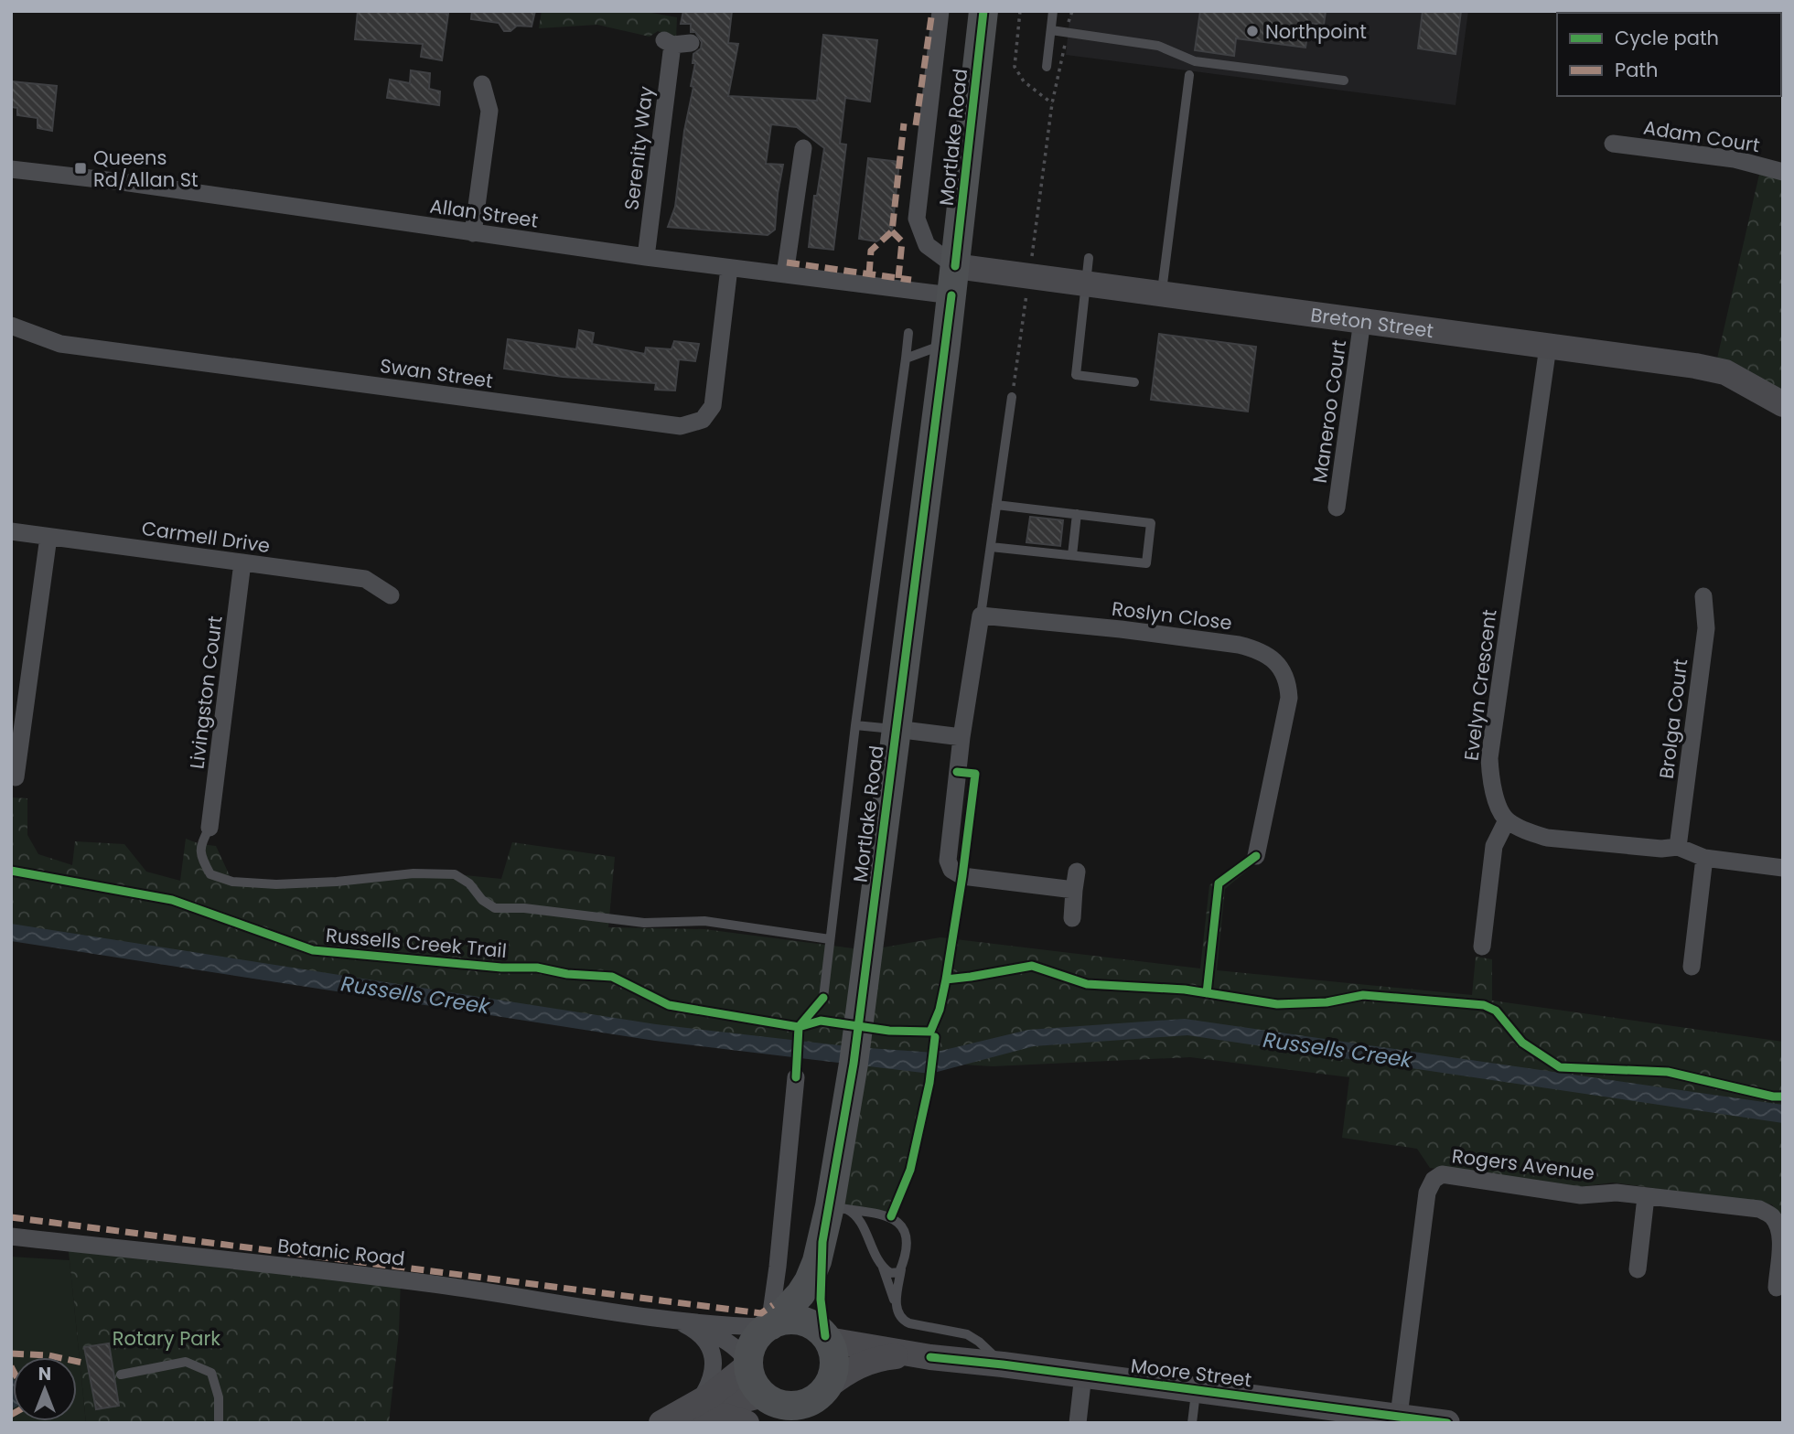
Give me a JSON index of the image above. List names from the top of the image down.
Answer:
{
  "streets": {
    "main road": ["Mortlake Road"],
    "street": [
      "Adam Court",
      "Serenity Way",
      "Allan Street",
      "Breton Street",
      "Swan Street",
      "Maneroo Court",
      "Carmell Drive",
      "Roslyn Close",
      "Evelyn Crescent",
      "Livingston Court",
      "Brolga Court",
      "Rogers Avenue",
      "Botanic Road",
      "Moore Street"
    ],
    "cycle path": ["Russells Creek Trail"]
  },
  "crossings": [
    ["Mortlake Road", "Allan Street"],
    ["Mortlake Road", "Breton Street"],
    ["Mortlake Road", "Botanic Road"],
    ["Mortlake Road", "Moore Street"],
    ["Serenity Way", "Allan Street"],
    ["Allan Street", "Swan Street"],
    ["Breton Street", "Maneroo Court"],
    ["Breton Street", "Evelyn Crescent"],
    ["Carmell Drive", "Livingston Court"],
    ["Rogers Avenue", "Moore Street"],
    ["Botanic Road", "Moore Street"]
  ],
  "water": ["Russells Creek"],
  "parks": ["Rotary Park"],
  "places": {
    "other": ["Northpoint"],
    "transit": ["Queens Rd/Allan St"]
  },
  "legend": ["Cycle path", "Path"],
  "north": "top"
}
